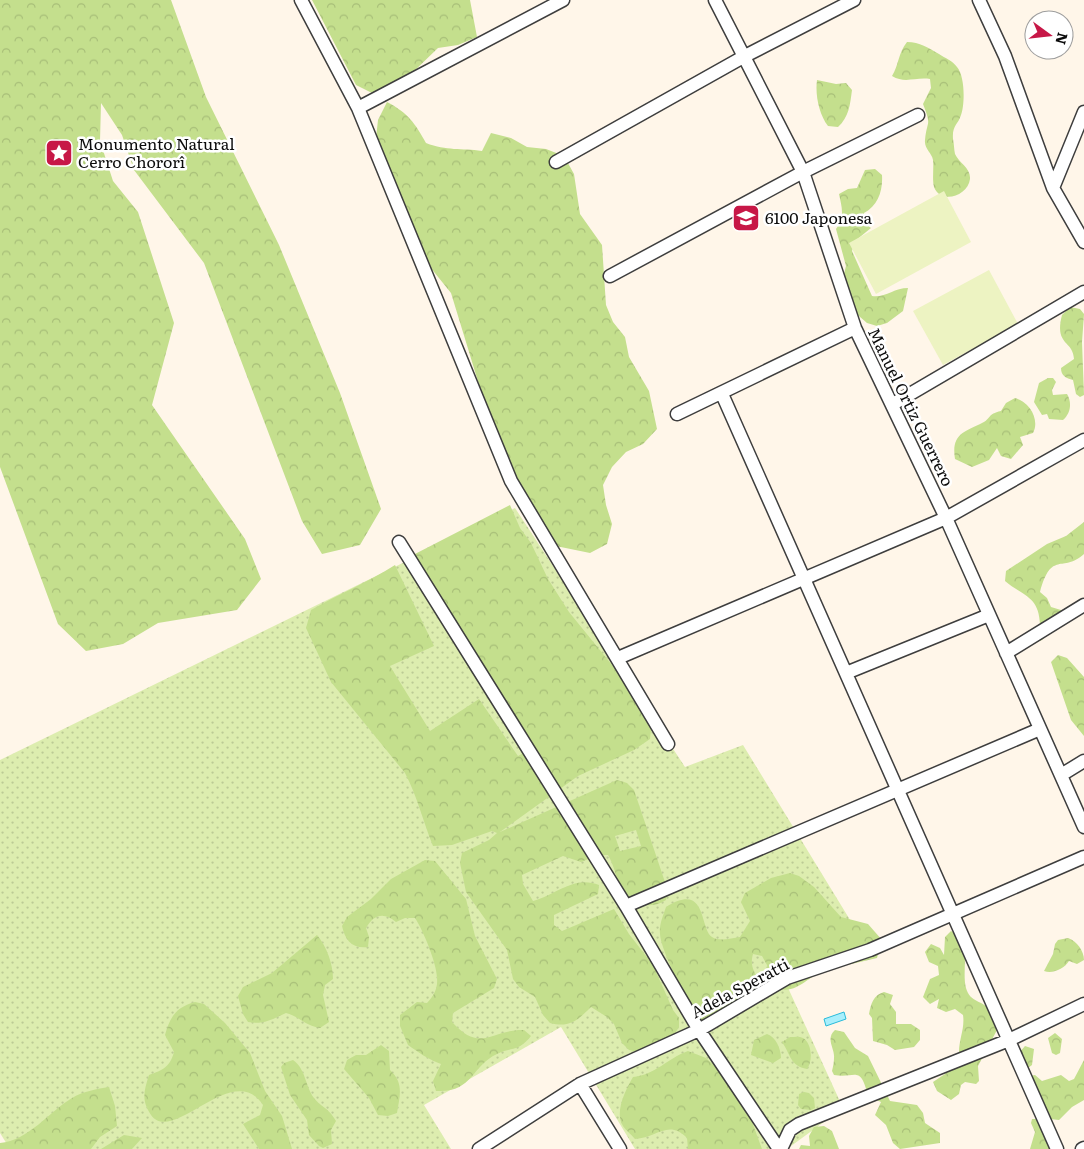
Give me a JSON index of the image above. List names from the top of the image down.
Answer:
{
  "streets": {
    "street": ["Manuel Ortiz Guerrero", "Adela Speratti"]
  },
  "places": {
    "place": ["Monumento Natural Cerro Chororî"],
    "school or university": ["6100 Japonesa"]
  },
  "north": "right"
}
